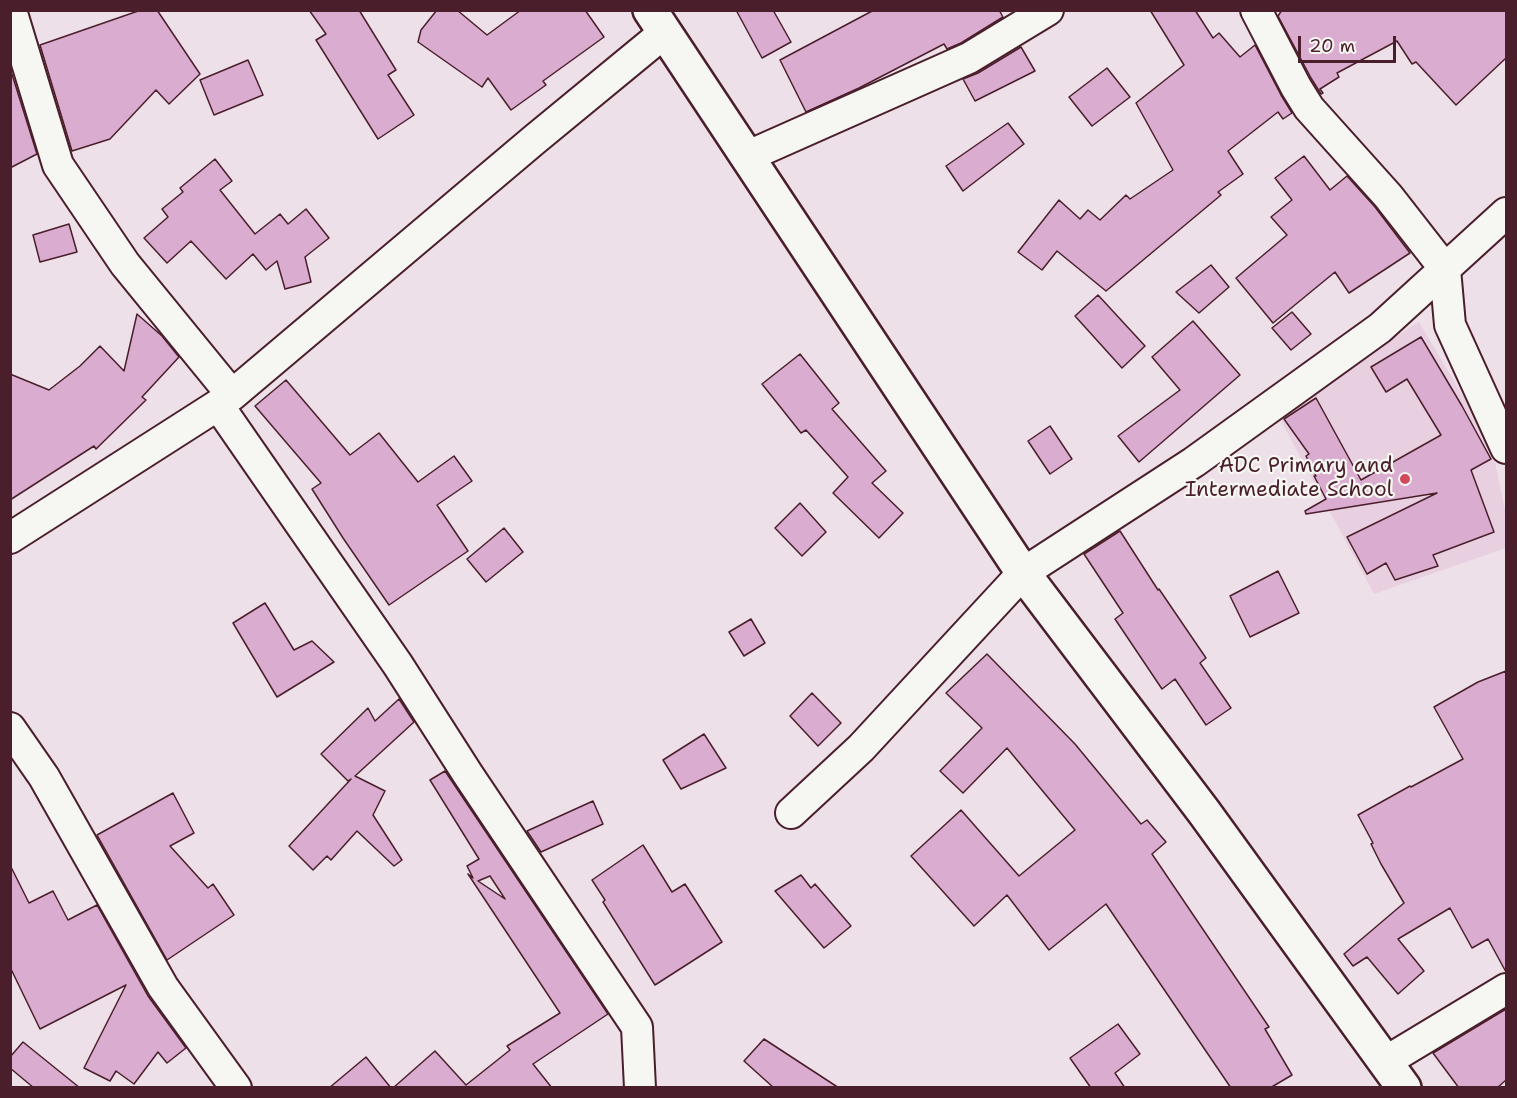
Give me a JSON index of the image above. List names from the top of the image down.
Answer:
{
  "places": ["ADC Primary and Intermediate School"],
  "scale_bar": "20 m"
}
